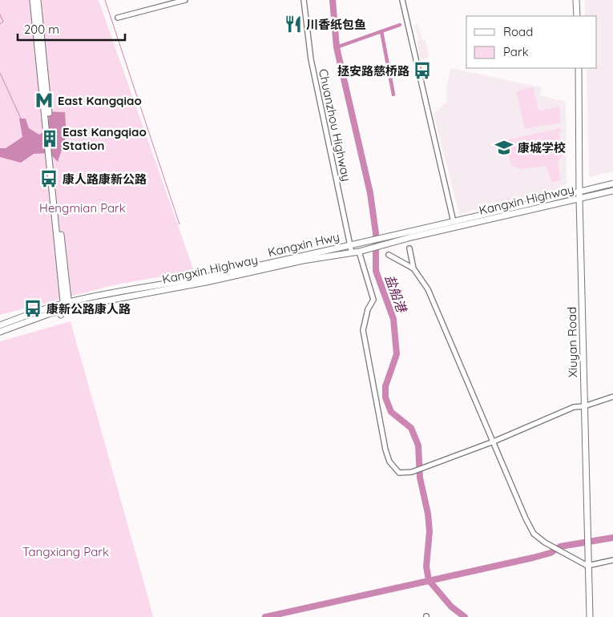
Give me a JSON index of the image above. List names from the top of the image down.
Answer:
{
  "streets": {
    "main road": ["Kangxin Highway", "Kangxin Hwy", "Xiuyan Road"],
    "street": ["Chuanzhou Highway"]
  },
  "crossings": [
    ["Chuanzhou Highway", "Kangxin Highway"],
    ["Chuanzhou Highway", "Kangxin Hwy"],
    ["Kangxin Highway", "Kangxin Hwy"],
    ["Kangxin Highway", "Xiuyan Road"],
    ["Kangxin Hwy", "Xiuyan Road"]
  ],
  "water": ["盐船港"],
  "parks": ["Hengmian Park", "Tangxiang Park"],
  "places": {
    "restaurant": ["川香纸包鱼"],
    "bus stop": ["拯安路慈桥路", "康人路康新公路", "康新公路康人路"],
    "metro station": ["East Kangqiao"],
    "building": ["East Kangqiao Station"],
    "school or university": ["康城学校"]
  },
  "legend": ["Road", "Park"],
  "scale_bar": "200 m"
}
